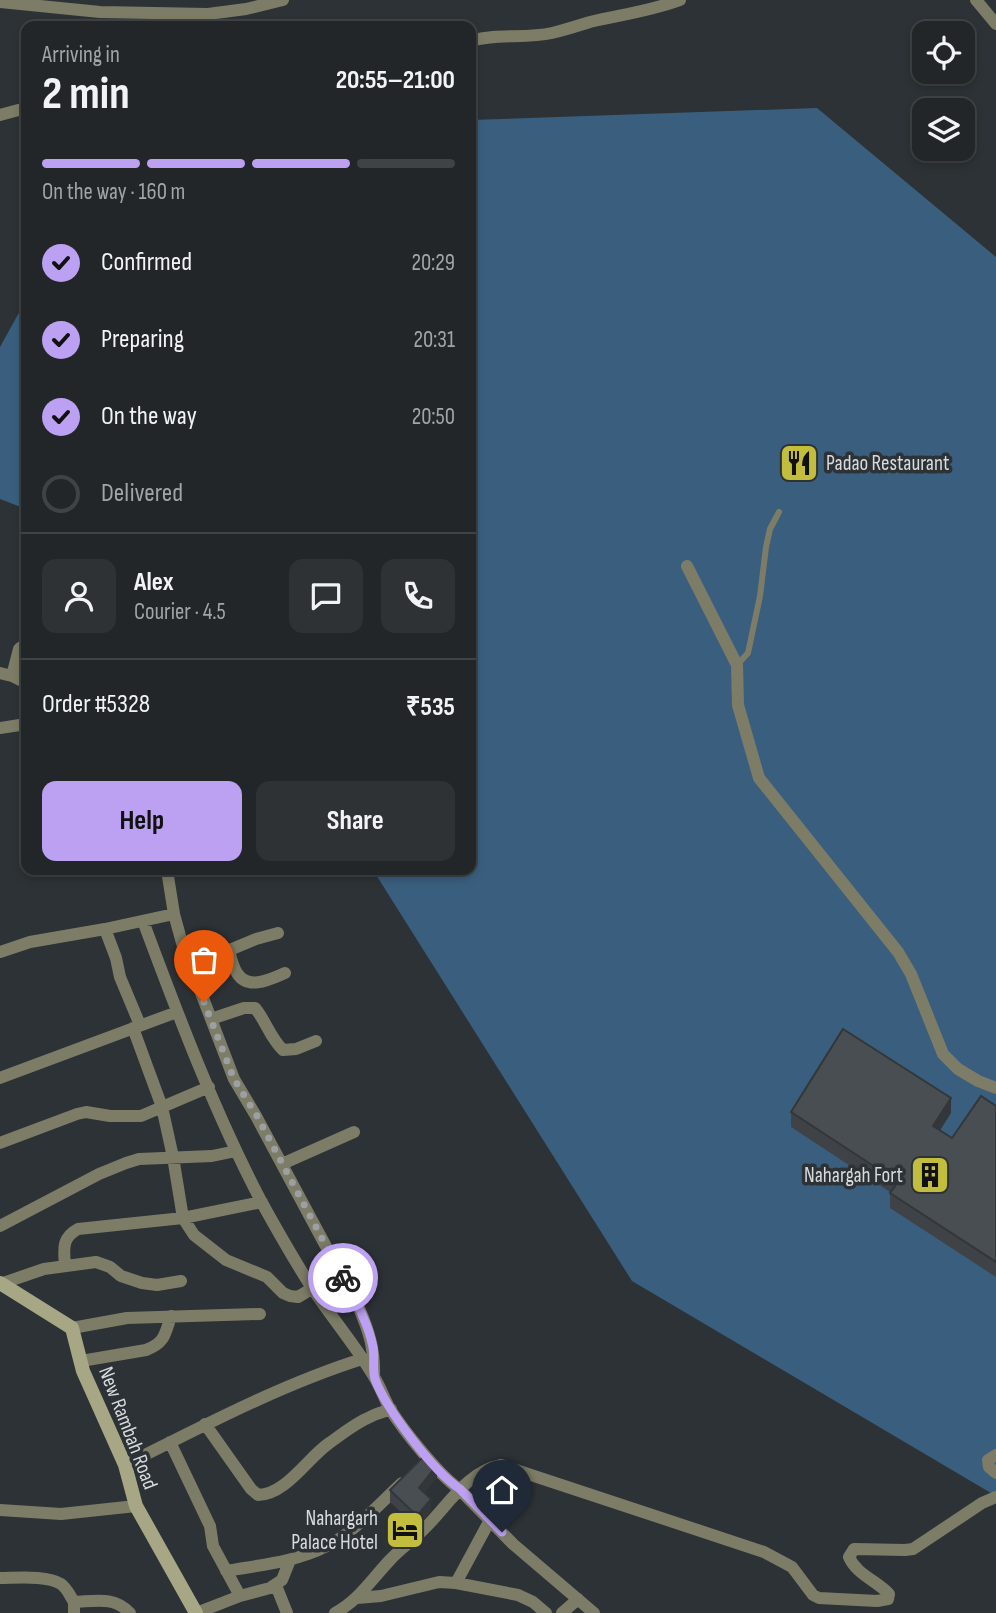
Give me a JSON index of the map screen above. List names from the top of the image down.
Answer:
{
  "streets": {
    "street": ["New Rambah Road"]
  },
  "places": {
    "restaurant": ["Padao Restaurant"],
    "building": ["Nahargah Fort"],
    "hotel": ["Nahargarh Palace Hotel"]
  },
  "page": {
    "heading": ["2 min", "Arriving in", "20:55–21:00"],
    "panel": [
      "Alex",
      "Courier · 4.5",
      "Order #5328",
      "₹535"
    ],
    "bar": "On the way · 160 m",
    "list": [
      ["Confirmed", "20:29"],
      ["Preparing", "20:31"],
      ["On the way", "20:50"],
      "Delivered"
    ],
    "buttons": ["Help", "Share"]
  }
}
